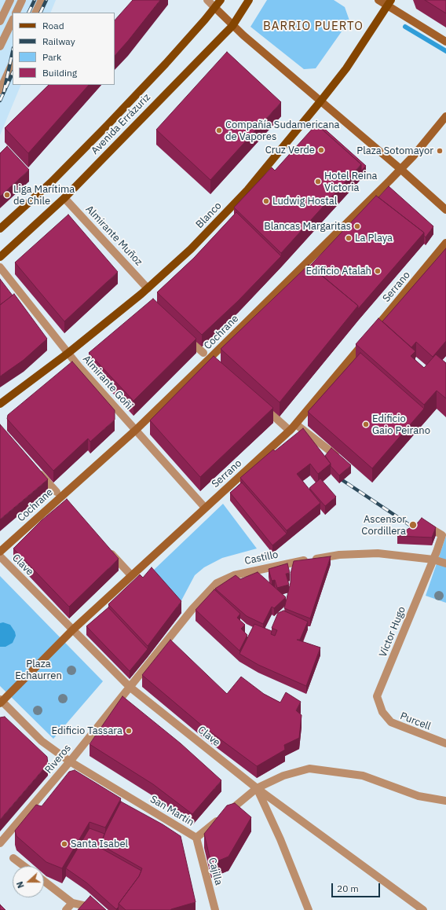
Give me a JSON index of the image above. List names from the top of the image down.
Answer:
{
  "streets": {
    "main road": ["Avenida Errázuriz", "Blanco"],
    "street": [
      "Almirante Muñoz",
      "Serrano",
      "Cochrane",
      "Almirante Goñi",
      "Castillo",
      "Clave",
      "Víctor Hugo",
      "Purcell",
      "Riveros",
      "San Martín",
      "Cajilla"
    ]
  },
  "crossings": [
    ["Avenida Errázuriz", "Almirante Muñoz"],
    ["Blanco", "Almirante Muñoz"],
    ["Blanco", "Almirante Goñi"],
    ["Serrano", "Almirante Goñi"],
    ["Serrano", "Clave"],
    ["Serrano", "San Martín"],
    ["Cochrane", "Almirante Goñi"],
    ["Castillo", "Clave"],
    ["Castillo", "Víctor Hugo"],
    ["Castillo", "Riveros"],
    ["Clave", "Riveros"],
    ["Clave", "San Martín"],
    ["Víctor Hugo", "Purcell"],
    ["Riveros", "San Martín"],
    ["San Martín", "Cajilla"]
  ],
  "districts": ["BARRIO PUERTO"],
  "parks": ["Plaza Echaurren"],
  "places": [
    "Compañía Sudamericana de Vapores",
    "Cruz Verde",
    "Plaza Sotomayor",
    "Hotel Reina Victoria",
    "Liga Marítima de Chile",
    "Ludwig Hostal",
    "Blancas Margaritas",
    "La Playa",
    "Edificio Atalah",
    "Edificio Gaio Peirano",
    "Ascensor Cordillera",
    "Edificio Tassara",
    "Santa Isabel"
  ],
  "legend": [
    "Road",
    "Railway",
    "Park",
    "Building"
  ],
  "scale_bar": "20 m",
  "north": "left"
}
